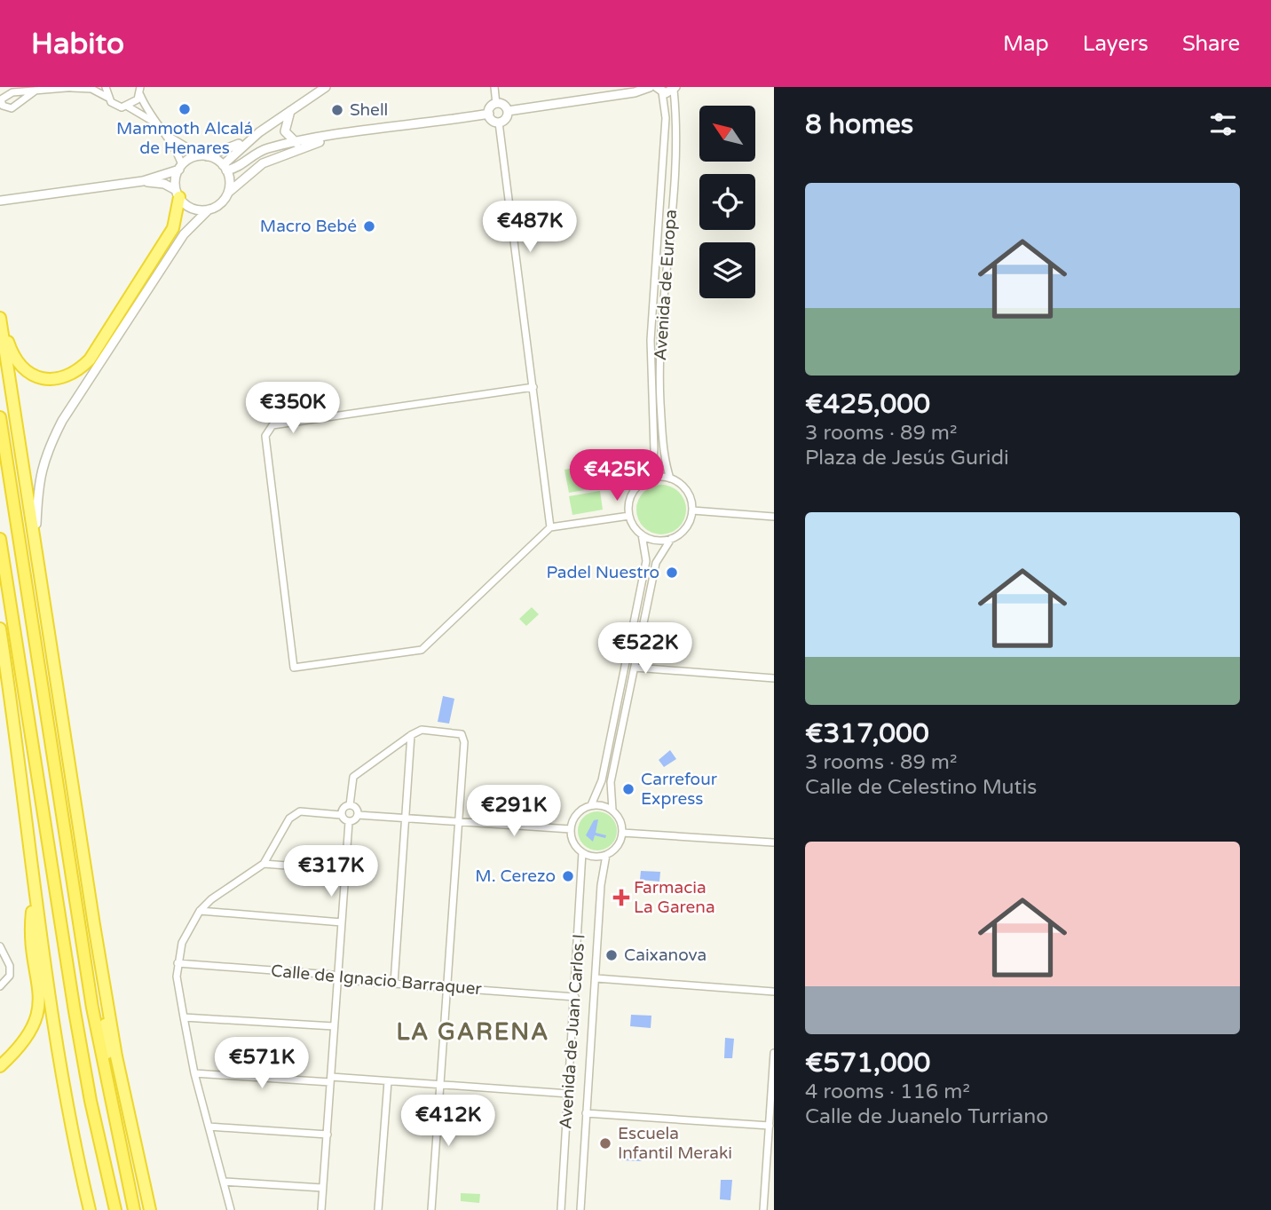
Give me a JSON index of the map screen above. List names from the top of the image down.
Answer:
{
  "streets": {
    "street": ["Avenida de Europa", "Calle de Ignacio Barraquer", "Avenida de Juan Carlos I"]
  },
  "crossings": [
    ["Calle de Ignacio Barraquer", "Avenida de Juan Carlos I"]
  ],
  "districts": ["LA GARENA"],
  "places": {
    "other": [
      "Mammoth Alcalá de Henares",
      "Shell",
      "Macro Bebé",
      "Padel Nuestro",
      "Carrefour Express",
      "M. Cerezo",
      "Caixanova",
      "Escuela Infantil Meraki"
    ],
    "health": ["Farmacia La Garena"]
  },
  "north": "top left",
  "page": {
    "header": "Habito",
    "nav": ["Map", "Layers", "Share"],
    "heading": "8 homes",
    "list": [
      {
        "name": "€425,000",
        "note": "3 rooms · 89 m² · Plaza de Jesús Guridi"
      },
      {
        "name": "€317,000",
        "note": "3 rooms · 89 m² · Calle de Celestino Mutis"
      },
      {
        "name": "€571,000",
        "note": "4 rooms · 116 m² · Calle de Juanelo Turriano"
      }
    ],
    "price": [
      "€487K",
      "€350K",
      "€425K",
      "€522K",
      "€291K",
      "€317K",
      "€571K",
      "€412K"
    ]
  }
}
